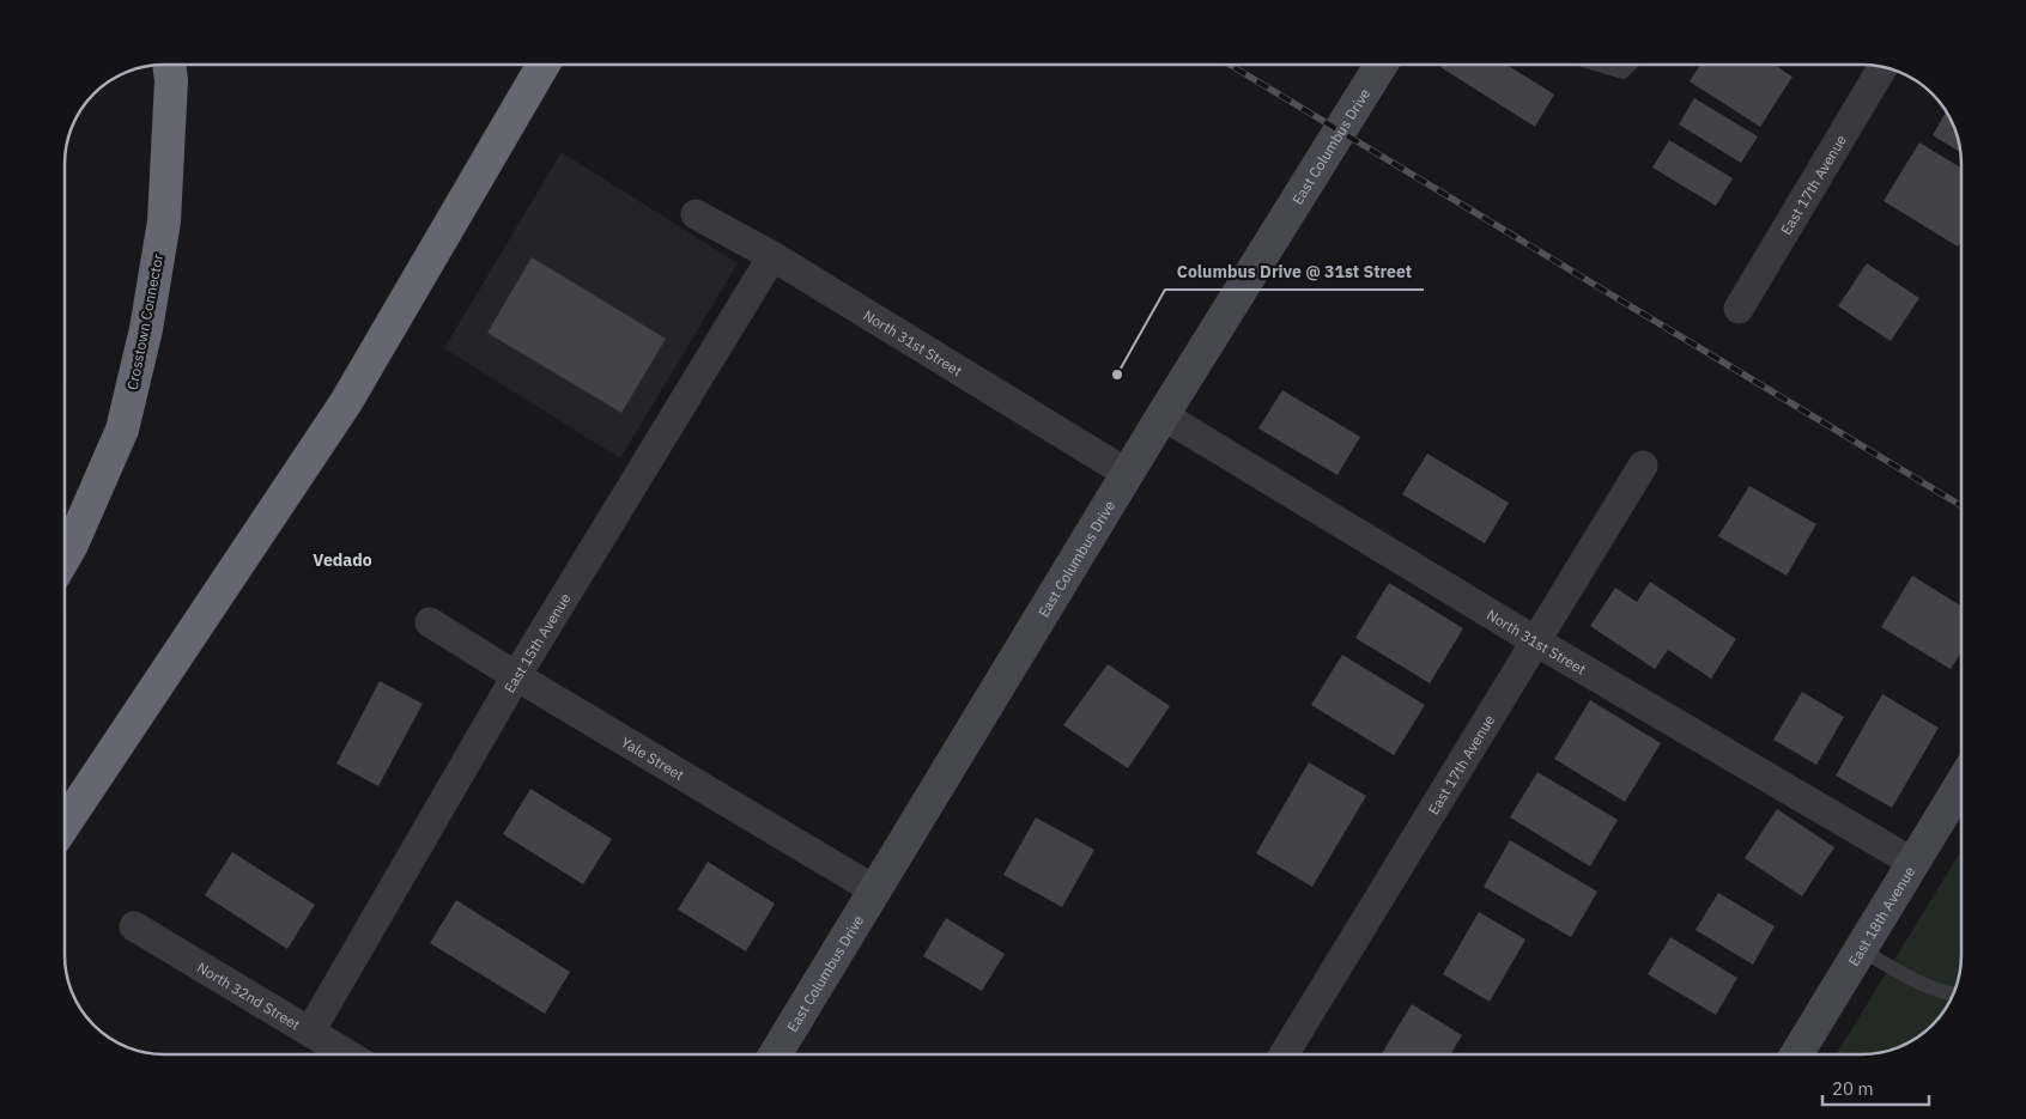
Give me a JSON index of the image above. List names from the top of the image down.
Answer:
{
  "streets": {
    "highway": ["Crosstown Connector"],
    "main road": ["East Columbus Drive", "East 18th Avenue"],
    "street": [
      "East 17th Avenue",
      "North 31st Street",
      "East 15th Avenue",
      "Yale Street",
      "North 32nd Street"
    ]
  },
  "crossings": [
    ["East Columbus Drive", "North 31st Street"],
    ["East Columbus Drive", "Yale Street"],
    ["East 17th Avenue", "North 31st Street"],
    ["North 31st Street", "East 15th Avenue"],
    ["North 31st Street", "East 18th Avenue"],
    ["East 15th Avenue", "Yale Street"],
    ["East 15th Avenue", "North 32nd Street"]
  ],
  "districts": ["Vedado"],
  "places": ["Columbus Drive @ 31st Street"],
  "scale_bar": "20 m"
}
